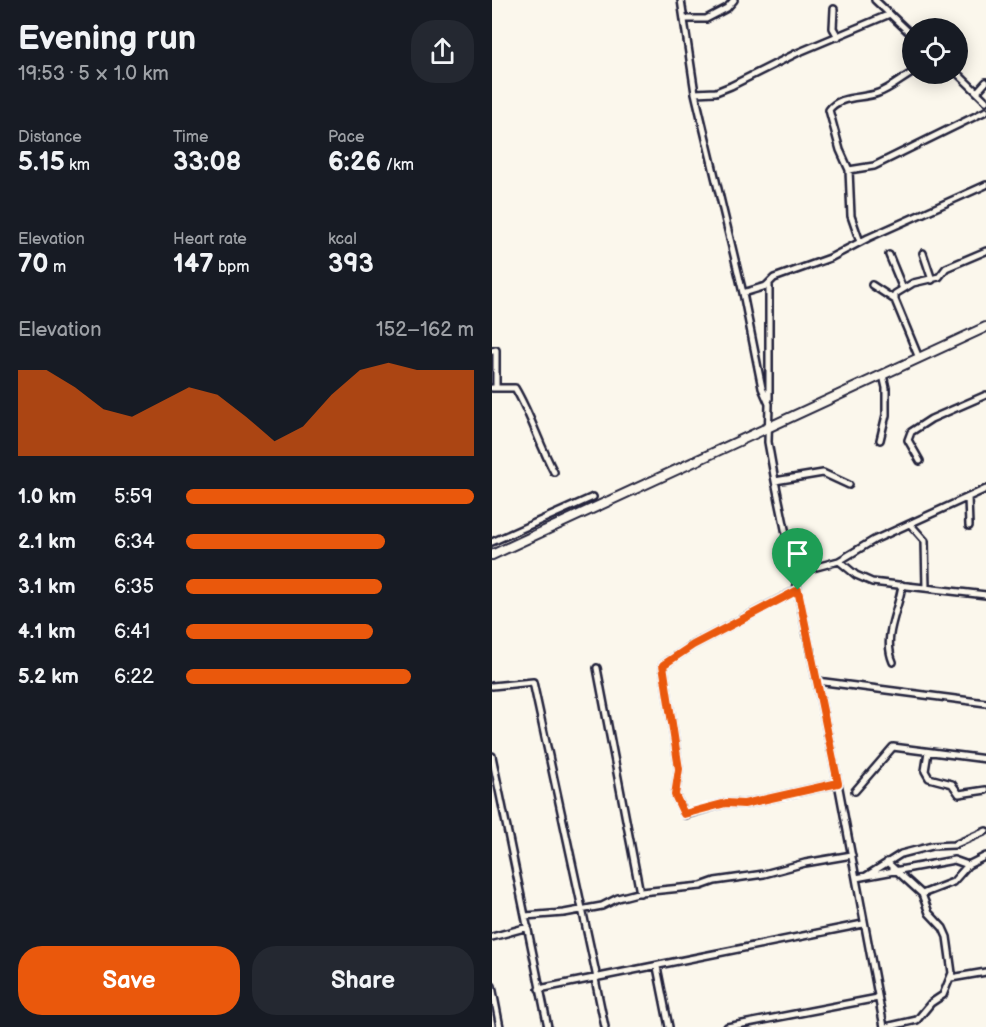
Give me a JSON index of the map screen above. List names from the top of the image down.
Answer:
{
  "page": {
    "heading": ["Evening run", "19:53 · 5 × 1.0 km"],
    "stats": [
      ["Distance", "5.15 km"],
      ["Time", "33:08"],
      ["Pace", "6:26 /km"],
      ["Elevation", "70 m"],
      ["Heart rate", "147 bpm"],
      ["kcal", "393"]
    ],
    "chart": ["Elevation", "152–162 m"],
    "list": [
      {
        "name": "1.0 km",
        "note": "5:59"
      },
      {
        "name": "2.1 km",
        "note": "6:34"
      },
      {
        "name": "3.1 km",
        "note": "6:35"
      },
      {
        "name": "4.1 km",
        "note": "6:41"
      },
      {
        "name": "5.2 km",
        "note": "6:22"
      }
    ],
    "buttons": ["Save", "Share"]
  }
}
